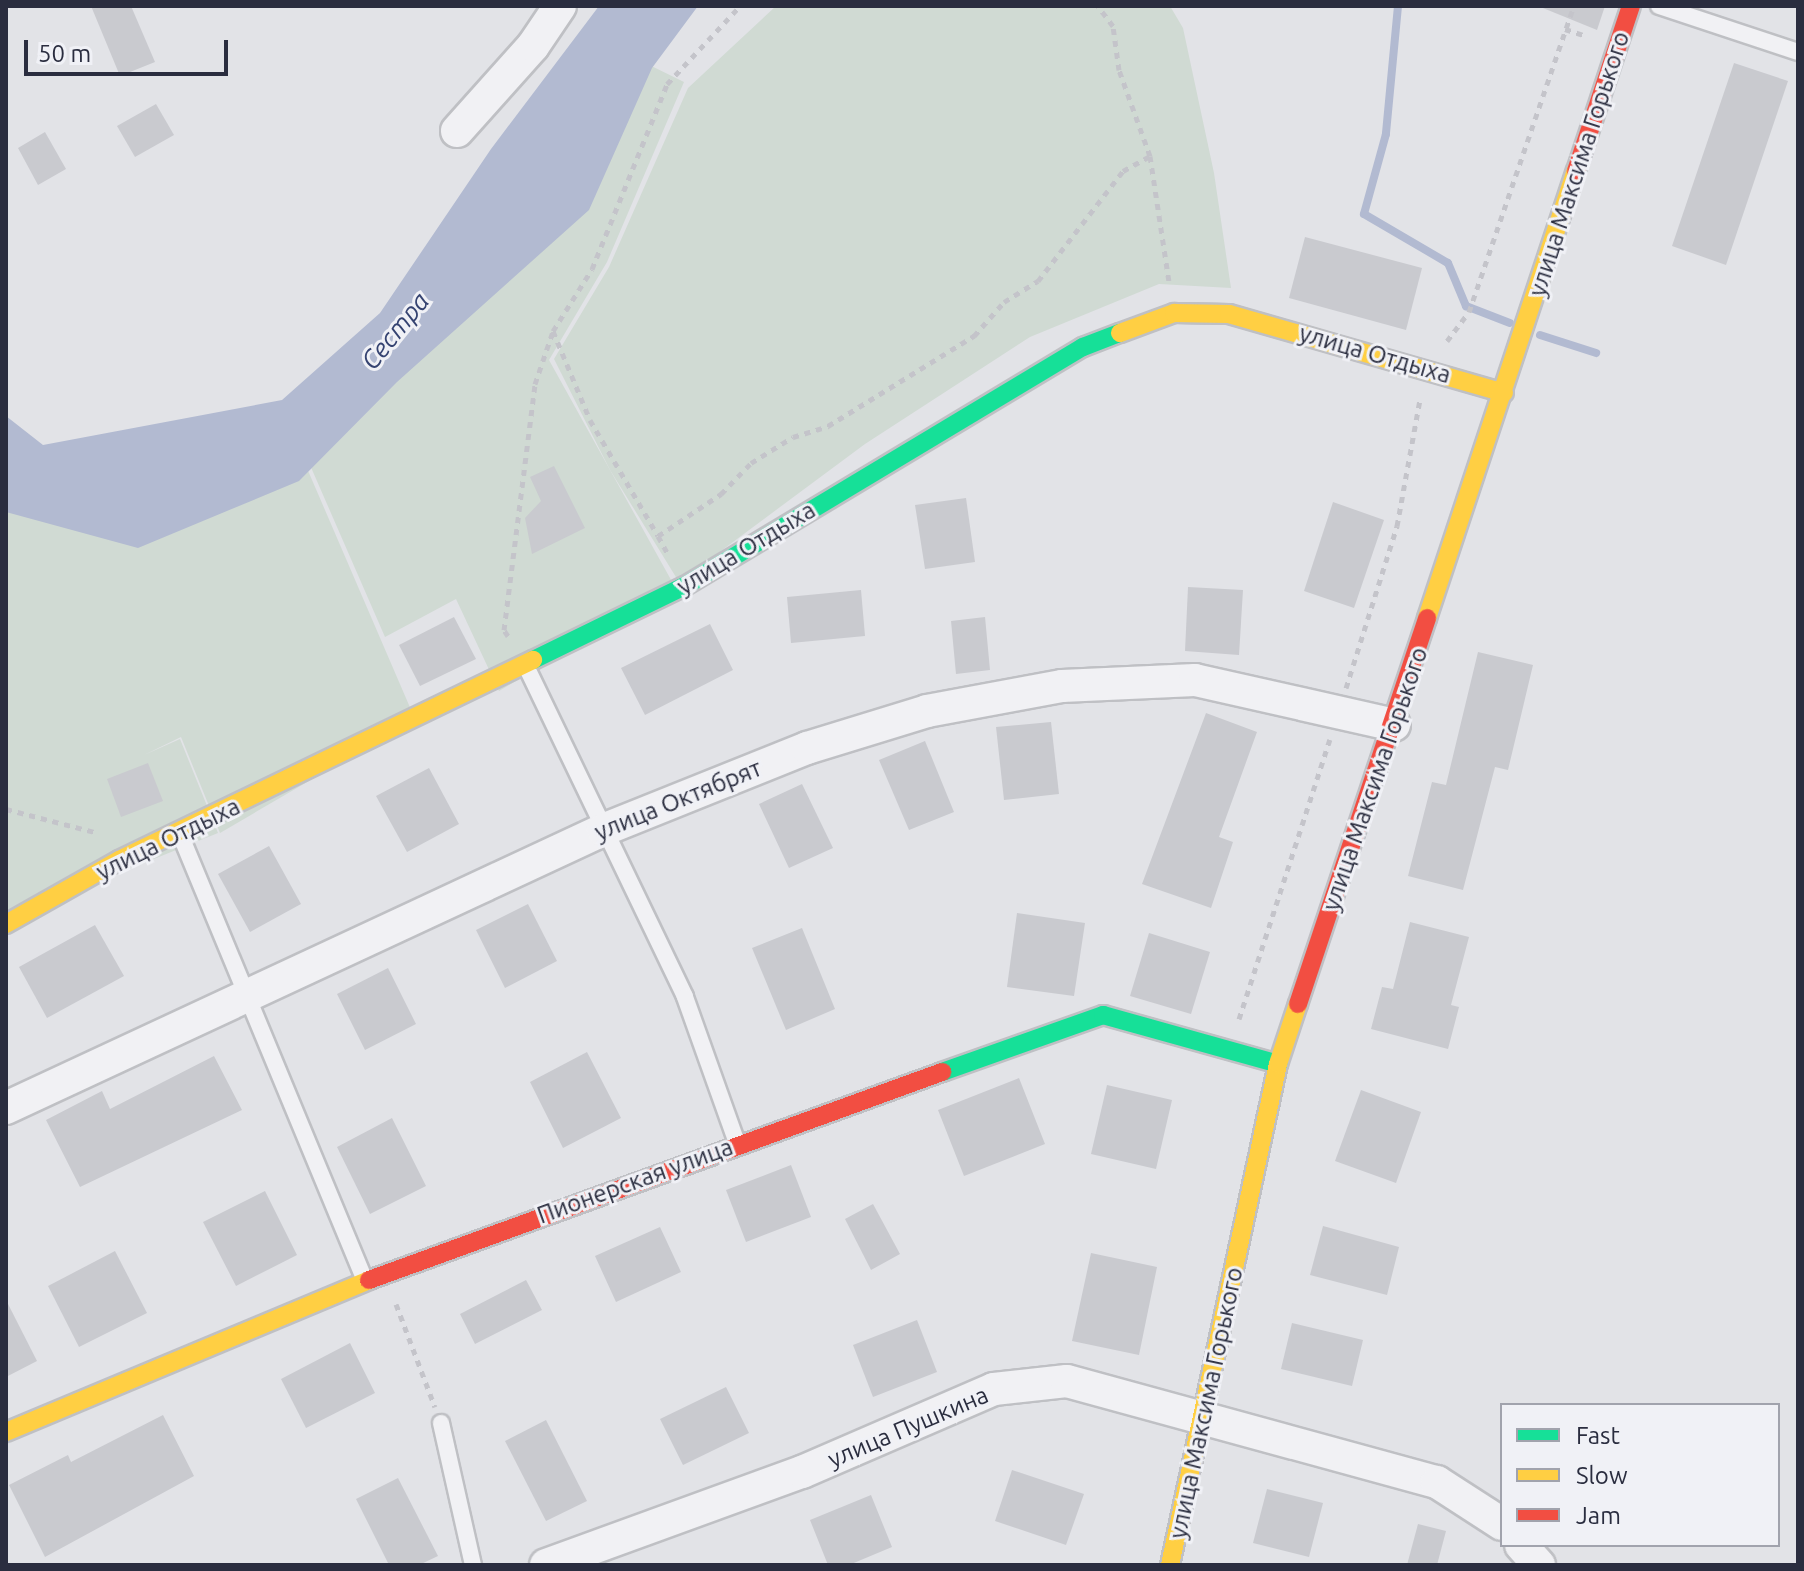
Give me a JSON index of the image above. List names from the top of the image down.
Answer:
{
  "streets": {
    "street": [
      "улица Максима Горького",
      "улица Отдыха",
      "улица Октябрят",
      "Пионерская улица",
      "улица Пушкина"
    ]
  },
  "crossings": [
    ["улица Максима Горького", "улица Отдыха"],
    ["улица Максима Горького", "улица Октябрят"],
    ["улица Максима Горького", "Пионерская улица"],
    ["улица Максима Горького", "улица Пушкина"]
  ],
  "water": ["Сестра"],
  "legend": ["Fast", "Slow", "Jam"],
  "scale_bar": "50 m"
}
